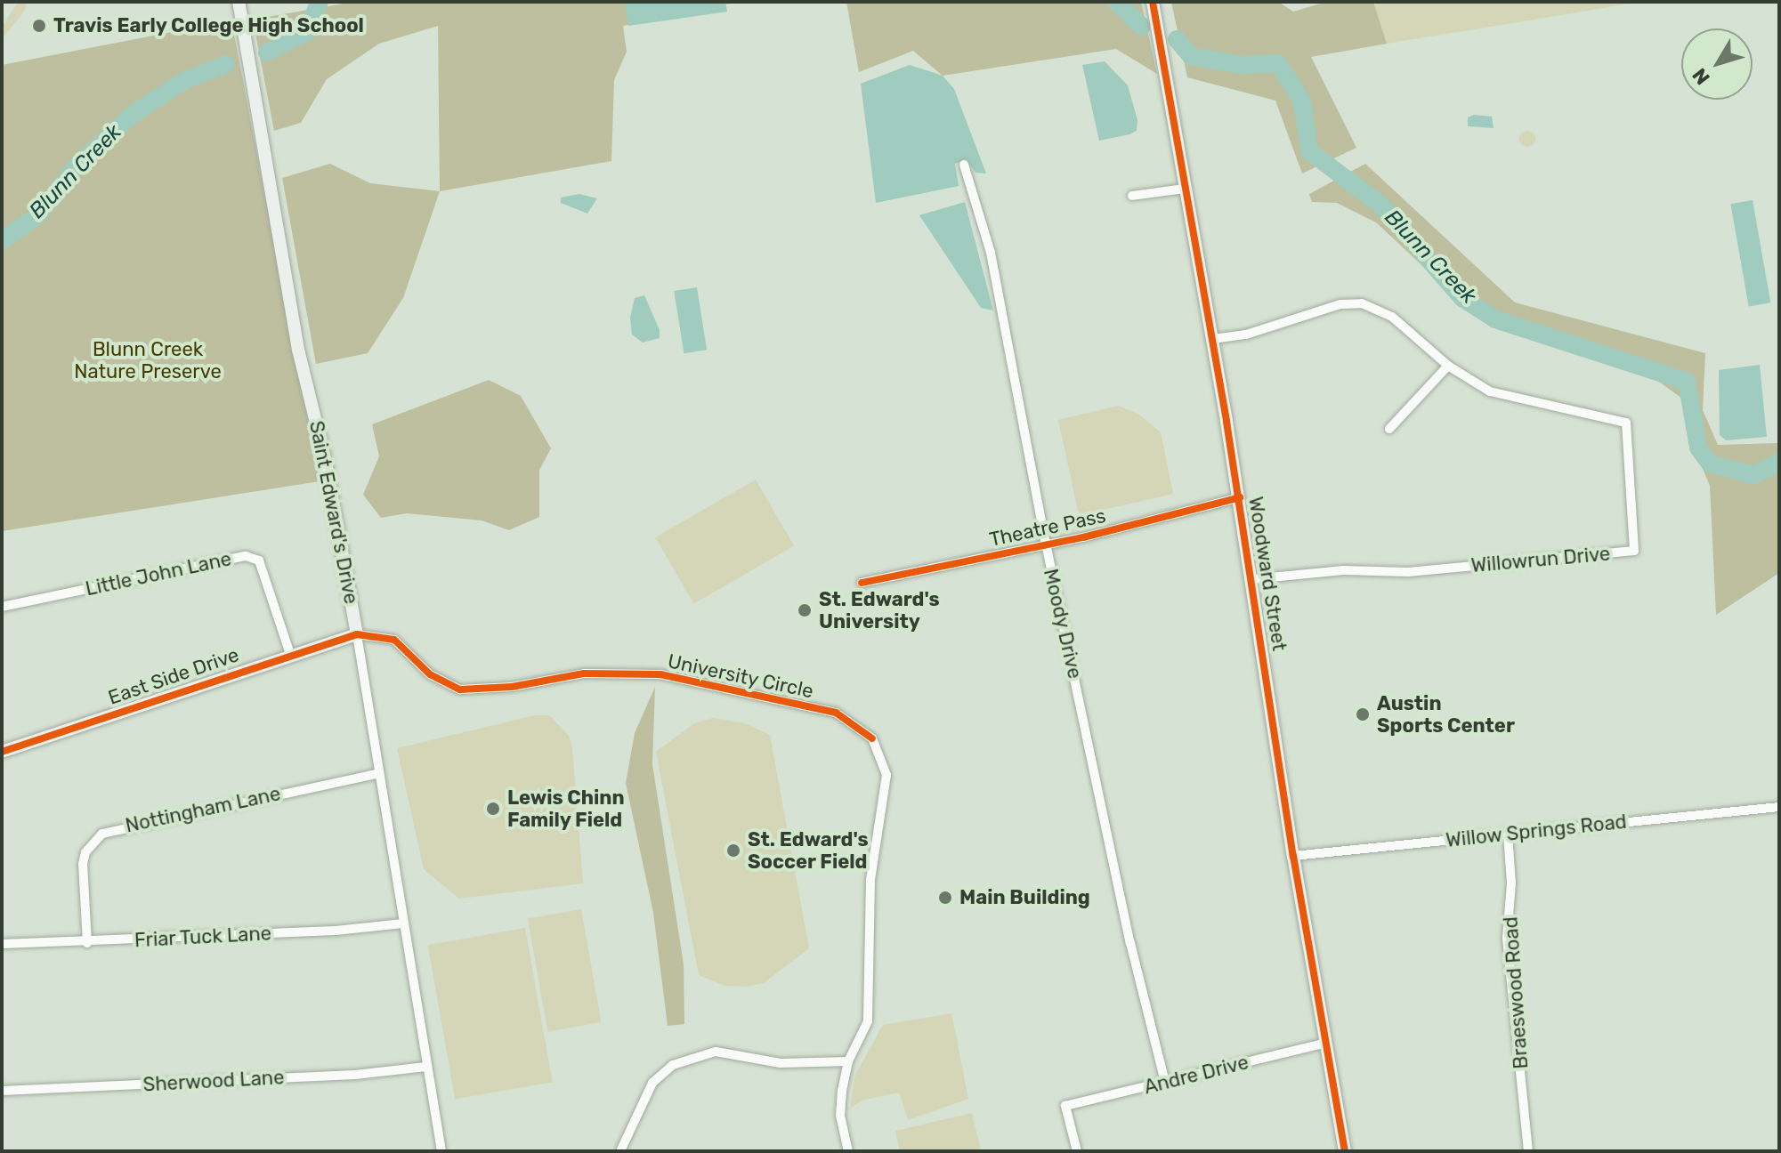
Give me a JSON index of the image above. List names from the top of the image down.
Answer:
{
  "streets": {
    "street": [
      "Saint Edward's Drive",
      "Theatre Pass",
      "Willowrun Drive",
      "Little John Lane",
      "Woodward Street",
      "Moody Drive",
      "East Side Drive",
      "University Circle",
      "Nottingham Lane",
      "Willow Springs Road",
      "Friar Tuck Lane",
      "Braeswood Road",
      "Andre Drive",
      "Sherwood Lane"
    ]
  },
  "crossings": [
    ["Saint Edward's Drive", "East Side Drive"],
    ["Saint Edward's Drive", "University Circle"],
    ["Saint Edward's Drive", "Nottingham Lane"],
    ["Saint Edward's Drive", "Friar Tuck Lane"],
    ["Saint Edward's Drive", "Sherwood Lane"],
    ["Theatre Pass", "Woodward Street"],
    ["Theatre Pass", "Moody Drive"],
    ["Willowrun Drive", "Woodward Street"],
    ["Little John Lane", "East Side Drive"],
    ["Woodward Street", "Willow Springs Road"],
    ["Woodward Street", "Andre Drive"],
    ["Moody Drive", "Andre Drive"],
    ["East Side Drive", "University Circle"],
    ["Nottingham Lane", "Friar Tuck Lane"],
    ["Willow Springs Road", "Braeswood Road"]
  ],
  "water": ["Blunn Creek"],
  "parks": ["Blunn Creek Nature Preserve"],
  "places": [
    "Travis Early College High School",
    "St. Edward's University",
    "Austin Sports Center",
    "Lewis Chinn Family Field",
    "St. Edward's Soccer Field",
    "Main Building"
  ],
  "north": "bottom left"
}
